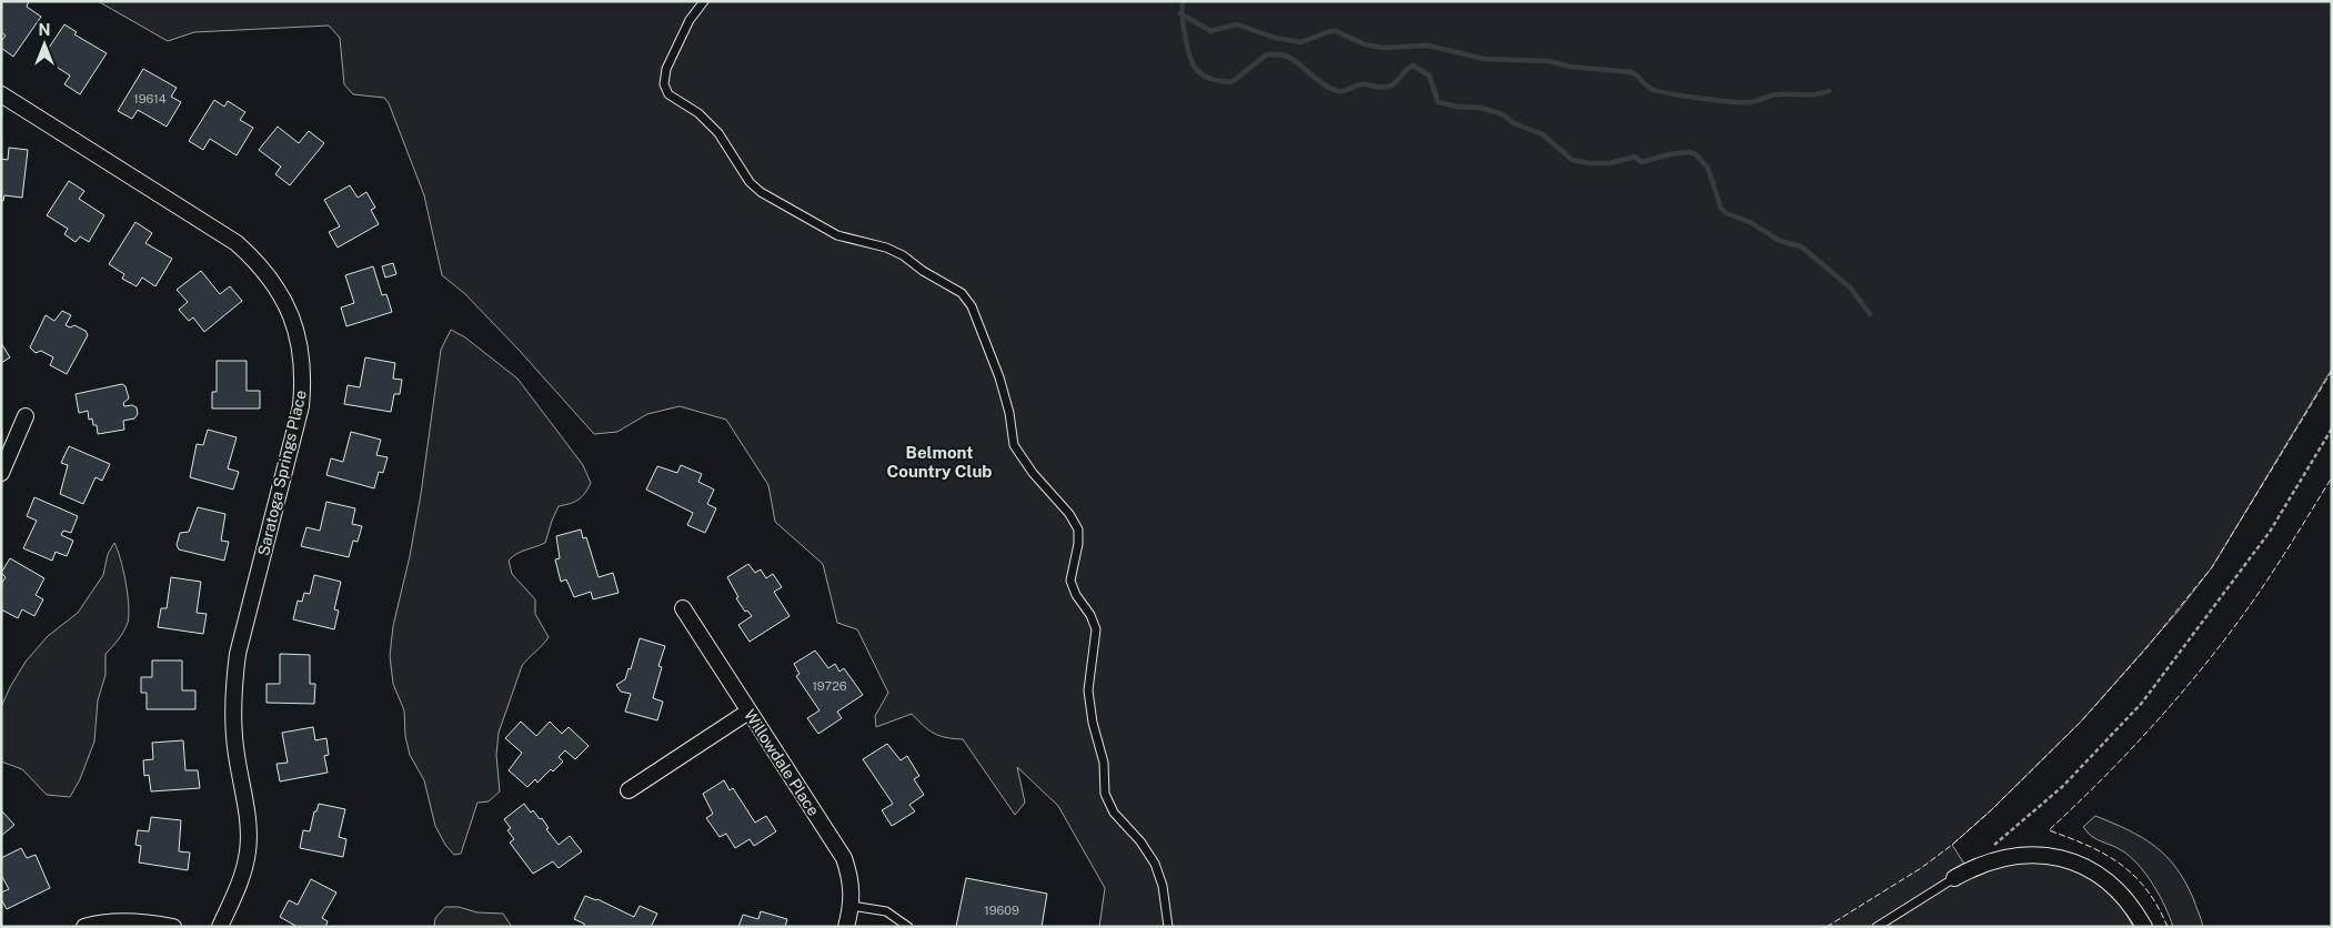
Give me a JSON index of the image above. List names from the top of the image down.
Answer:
{
  "streets": {
    "street": ["Saratoga Springs Place", "Willowdale Place"]
  },
  "districts": ["Belmont Country Club"],
  "house_numbers": ["19614", "19726", "19609"],
  "north": "top"
}
